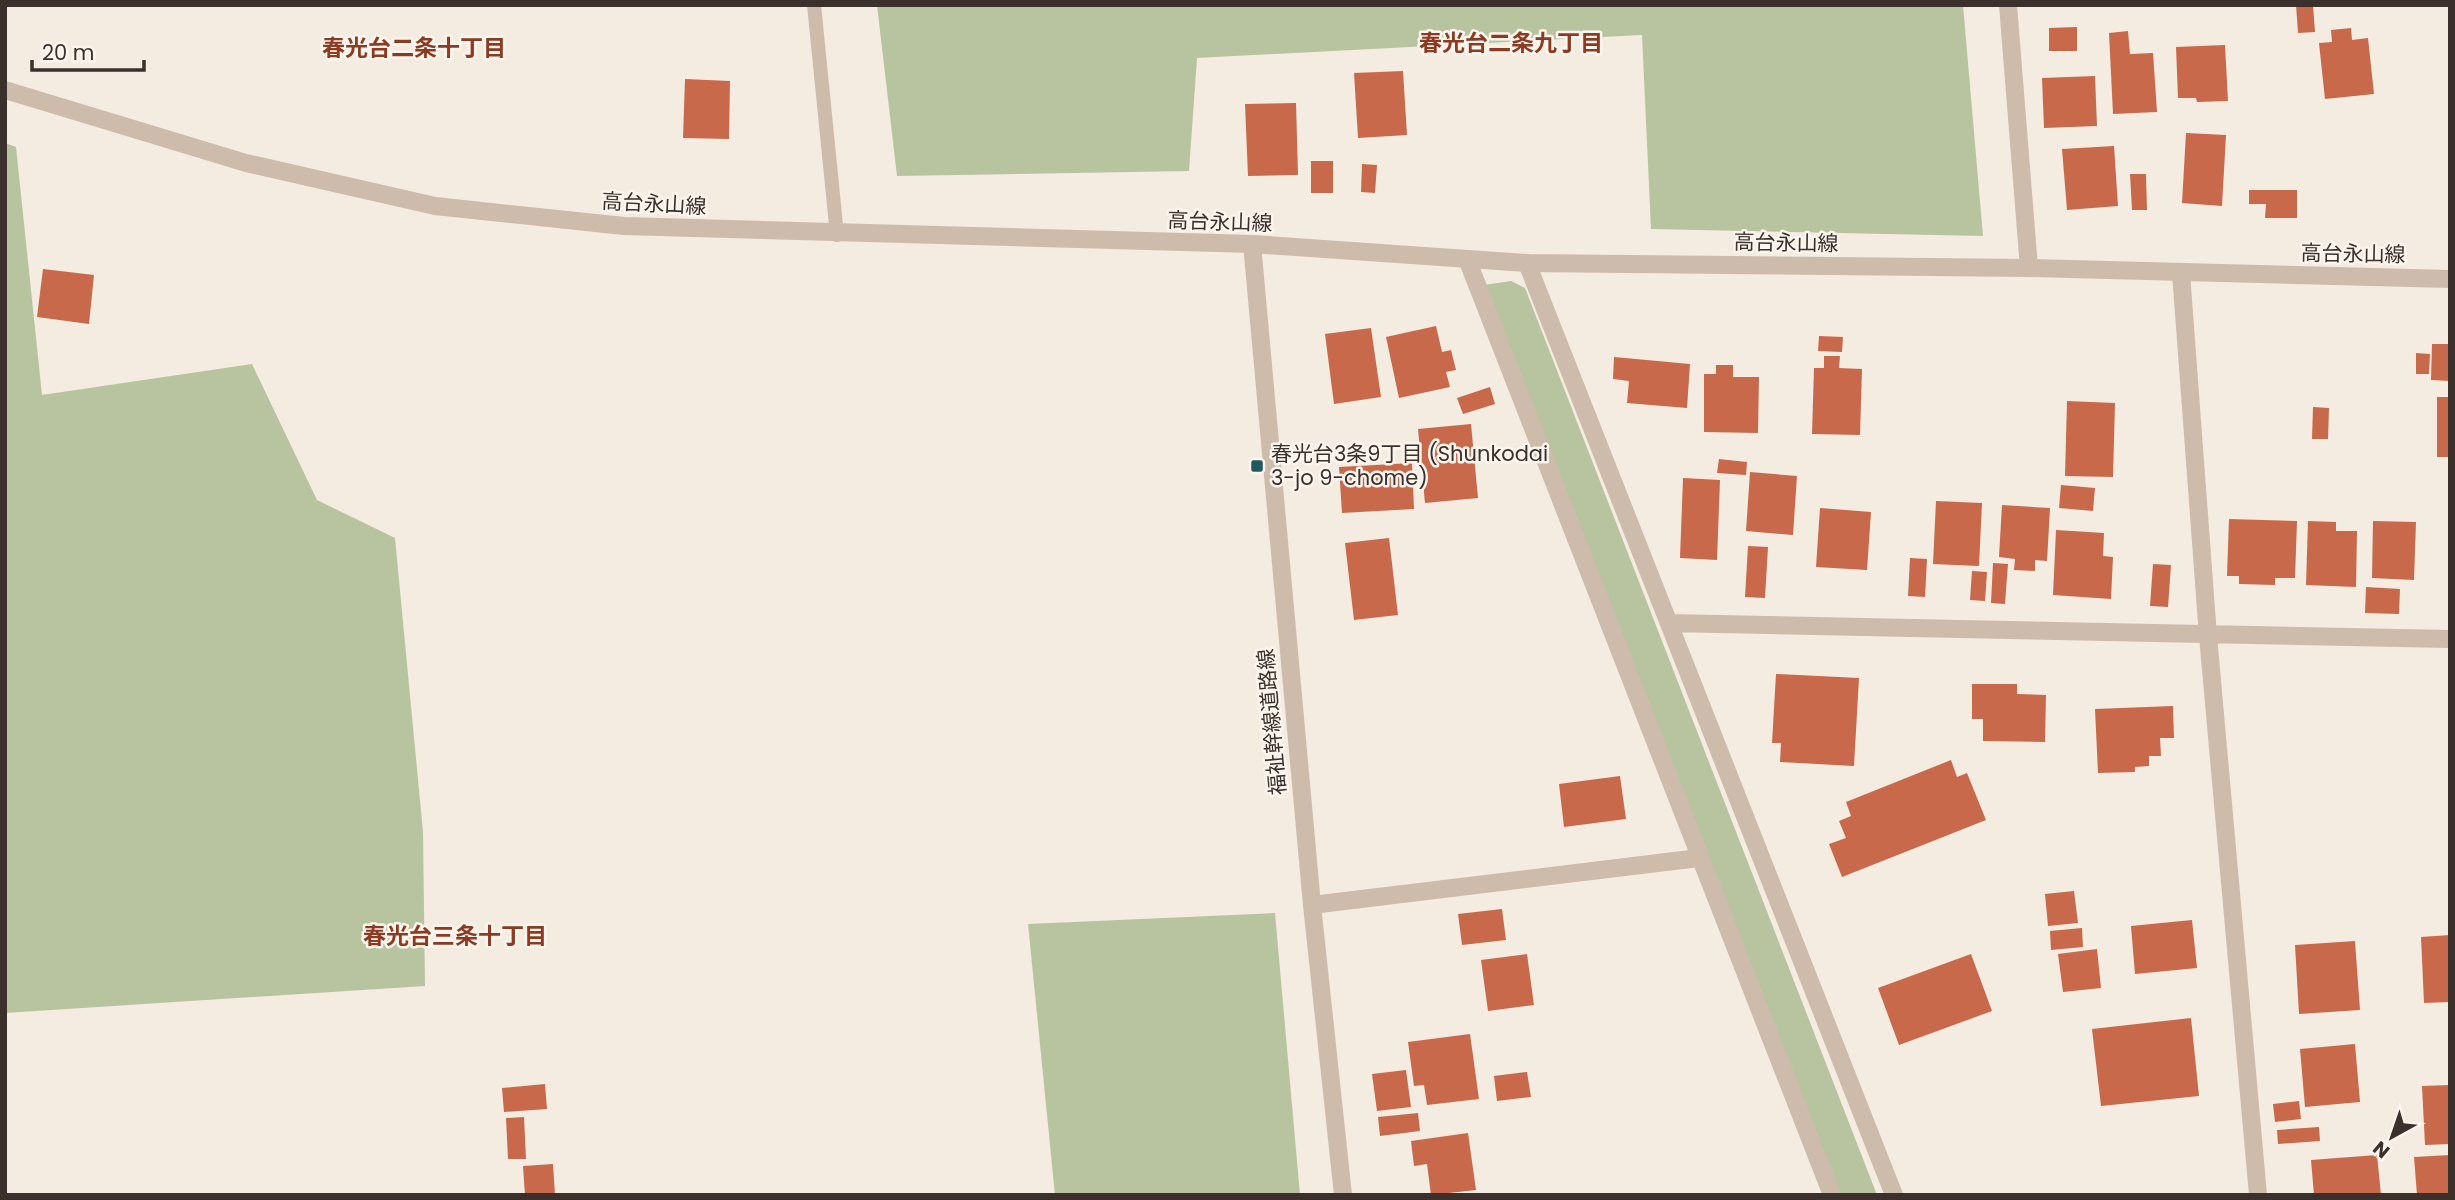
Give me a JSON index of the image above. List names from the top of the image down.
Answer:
{
  "streets": {
    "street": ["高台永山線", "福祉幹線道路線"]
  },
  "crossings": [
    ["高台永山線", "福祉幹線道路線"]
  ],
  "districts": ["春光台二条九丁目", "春光台二条十丁目", "春光台三条十丁目"],
  "places": {
    "transit": ["春光台3条9丁目 (Shunkodai 3-jo 9-chome)"]
  },
  "scale_bar": "20 m",
  "north": "bottom left"
}
